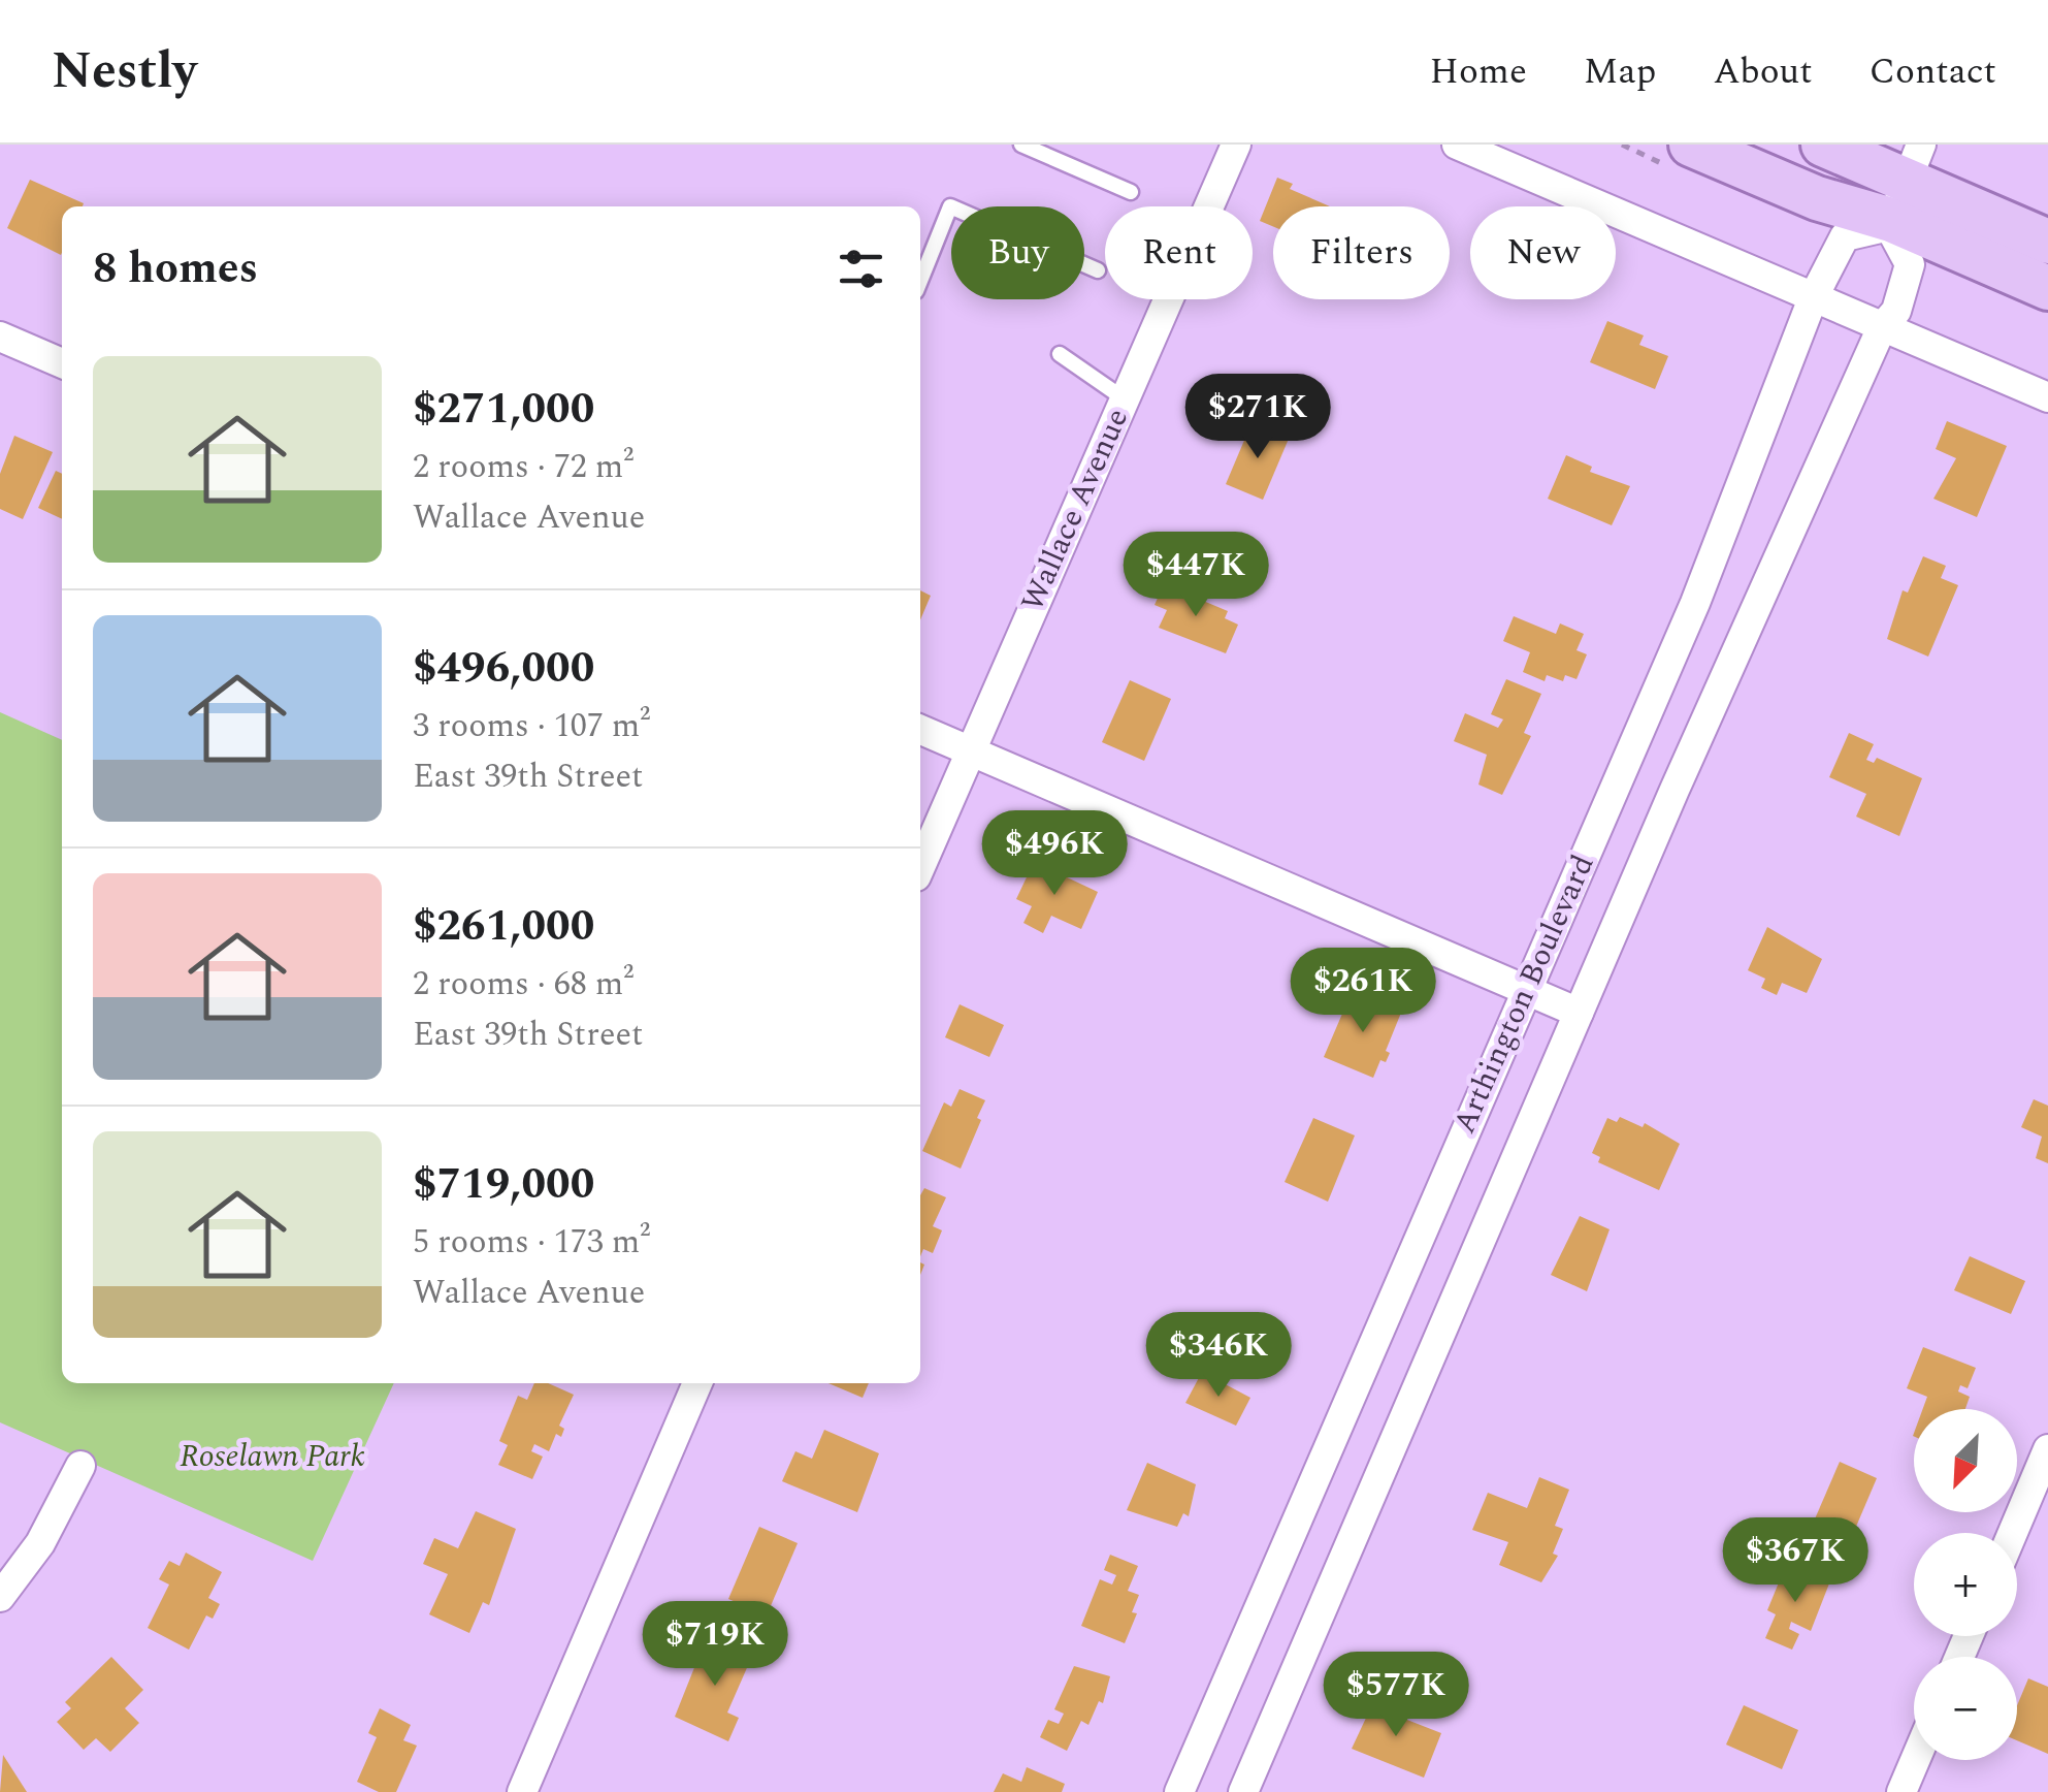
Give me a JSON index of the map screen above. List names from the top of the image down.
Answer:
{
  "streets": {
    "street": ["Wallace Avenue", "Arthington Boulevard"]
  },
  "parks": ["Roselawn Park"],
  "north": "bottom left",
  "page": {
    "header": "Nestly",
    "nav": [
      "Home",
      "Map",
      "About",
      "Contact"
    ],
    "chip": [
      "Buy",
      "Rent",
      "Filters",
      "New"
    ],
    "heading": "8 homes",
    "list": [
      {
        "name": "$271,000",
        "note": "2 rooms · 72 m² · Wallace Avenue"
      },
      {
        "name": "$496,000",
        "note": "3 rooms · 107 m² · East 39th Street"
      },
      {
        "name": "$261,000",
        "note": "2 rooms · 68 m² · East 39th Street"
      },
      {
        "name": "$719,000",
        "note": "5 rooms · 173 m² · Wallace Avenue"
      }
    ],
    "price": [
      "$271K",
      "$447K",
      "$496K",
      "$261K",
      "$346K",
      "$367K",
      "$719K",
      "$577K"
    ],
    "map_buttons": ["+", "−"]
  }
}
